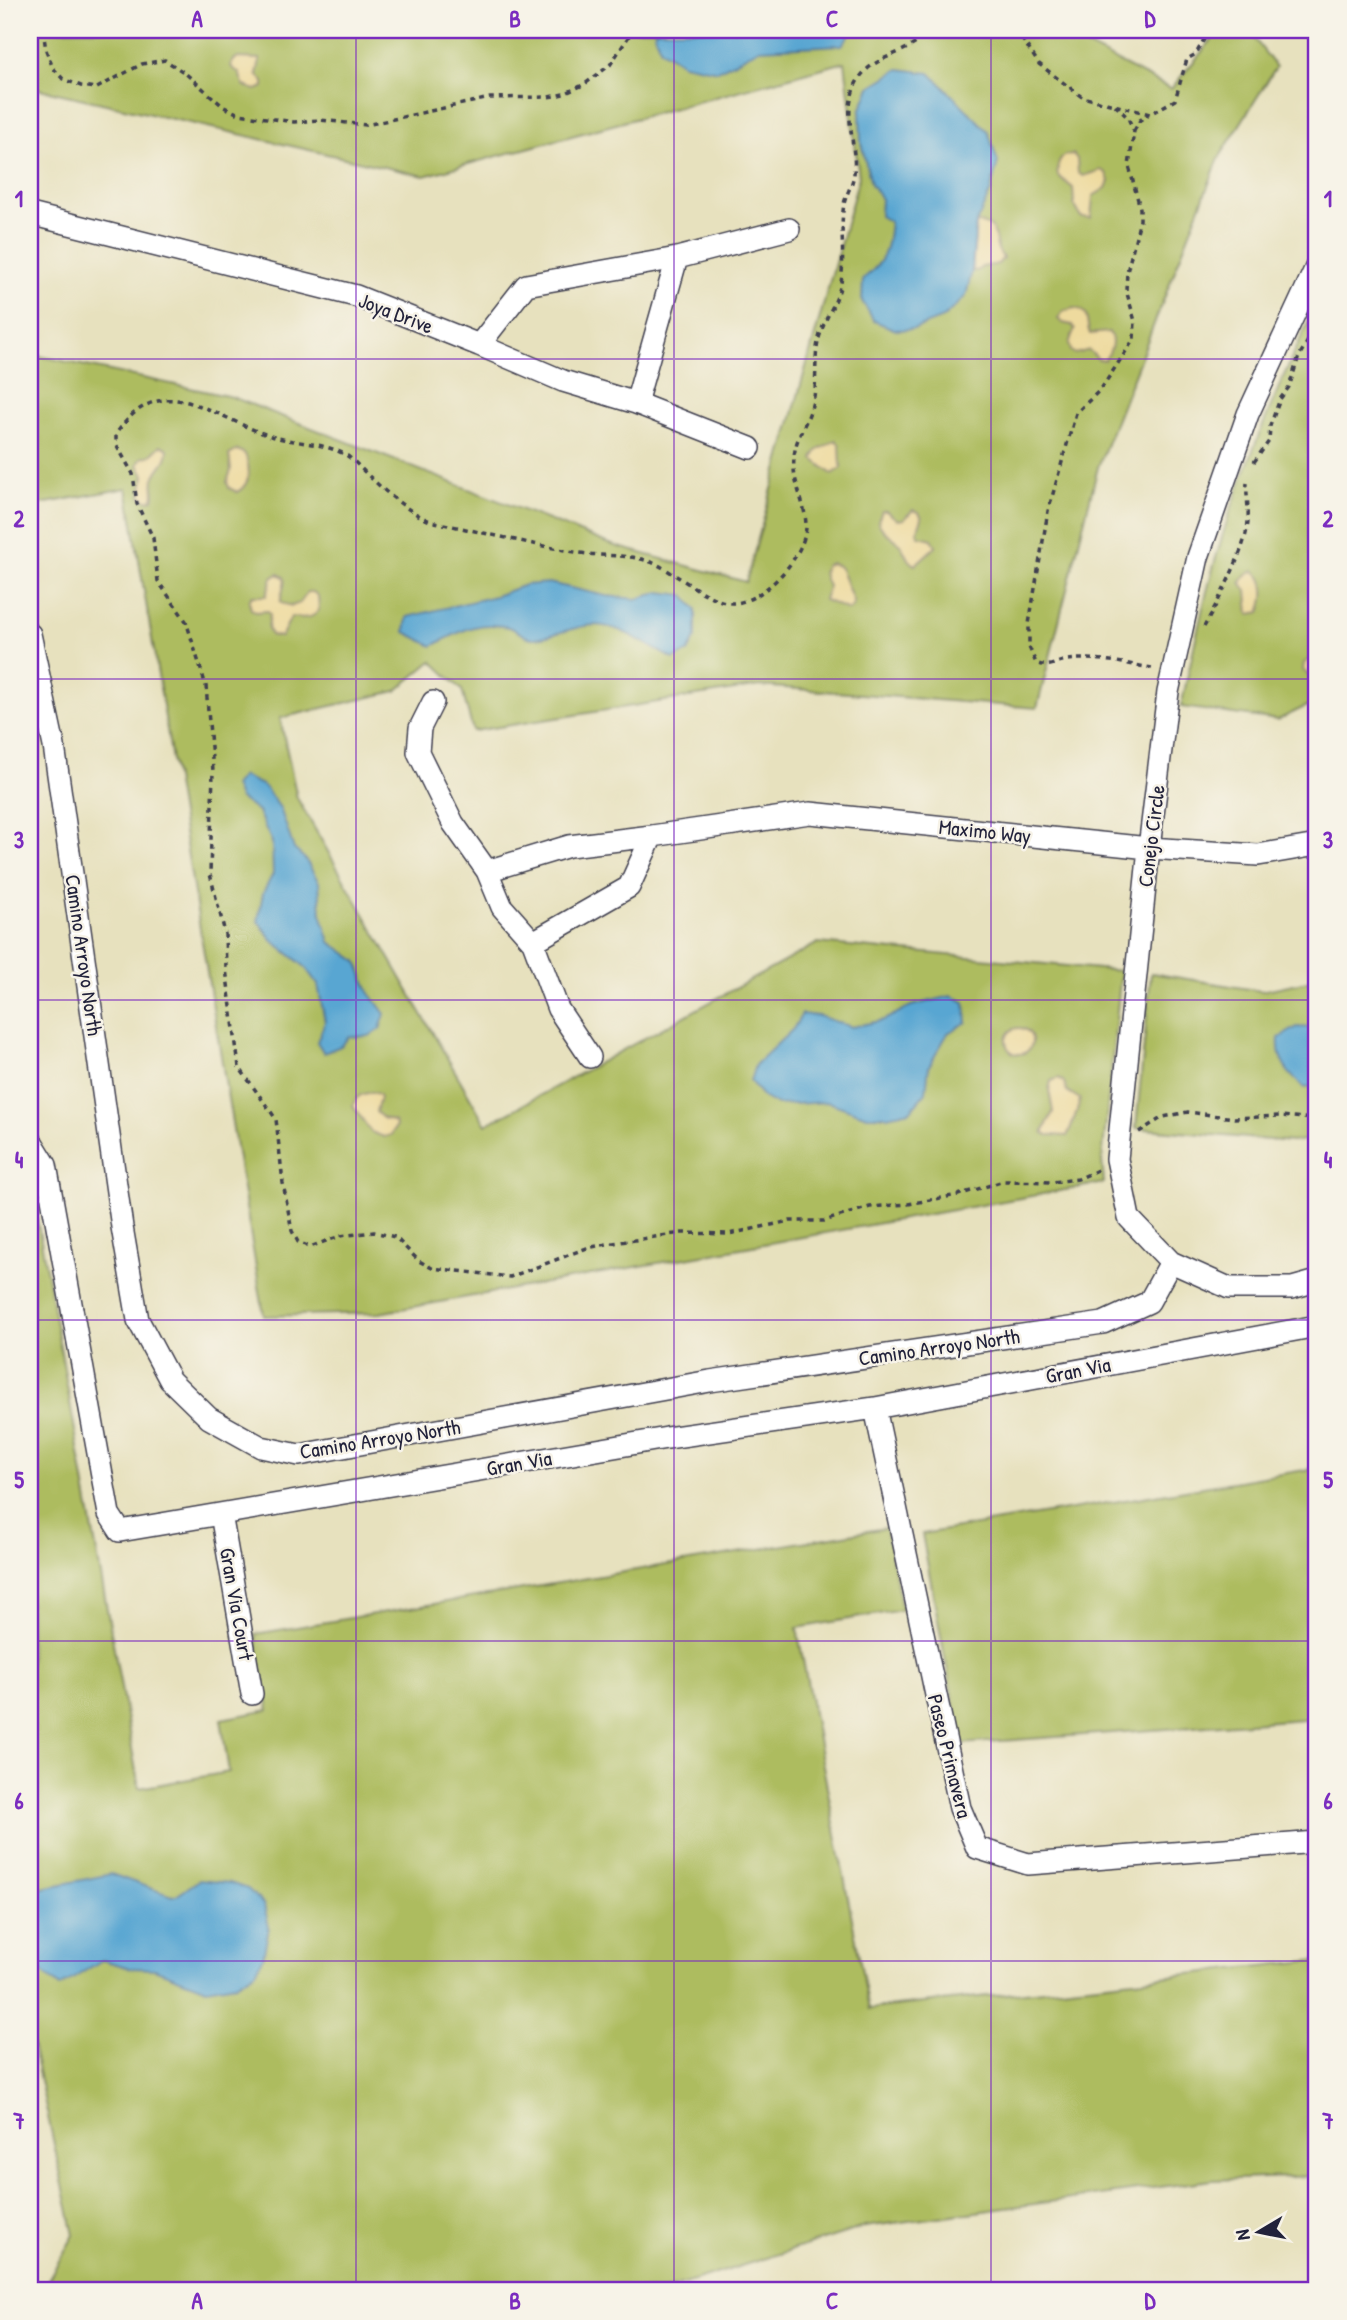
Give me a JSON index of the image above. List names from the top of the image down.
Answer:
{
  "streets": {
    "street": [
      "Joya Drive",
      "Maximo Way",
      "Conejo Circle",
      "Camino Arroyo North",
      "Gran Via",
      "Gran Via Court",
      "Paseo Primavera"
    ]
  },
  "crossings": [
    ["Maximo Way", "Conejo Circle"],
    ["Conejo Circle", "Camino Arroyo North"],
    ["Gran Via", "Gran Via Court"],
    ["Gran Via", "Paseo Primavera"]
  ],
  "north": "left",
  "grid": {
    "columns": [
      "A",
      "B",
      "C",
      "D"
    ],
    "rows": [
      "1",
      "2",
      "3",
      "4",
      "5",
      "6",
      "7"
    ]
  }
}
